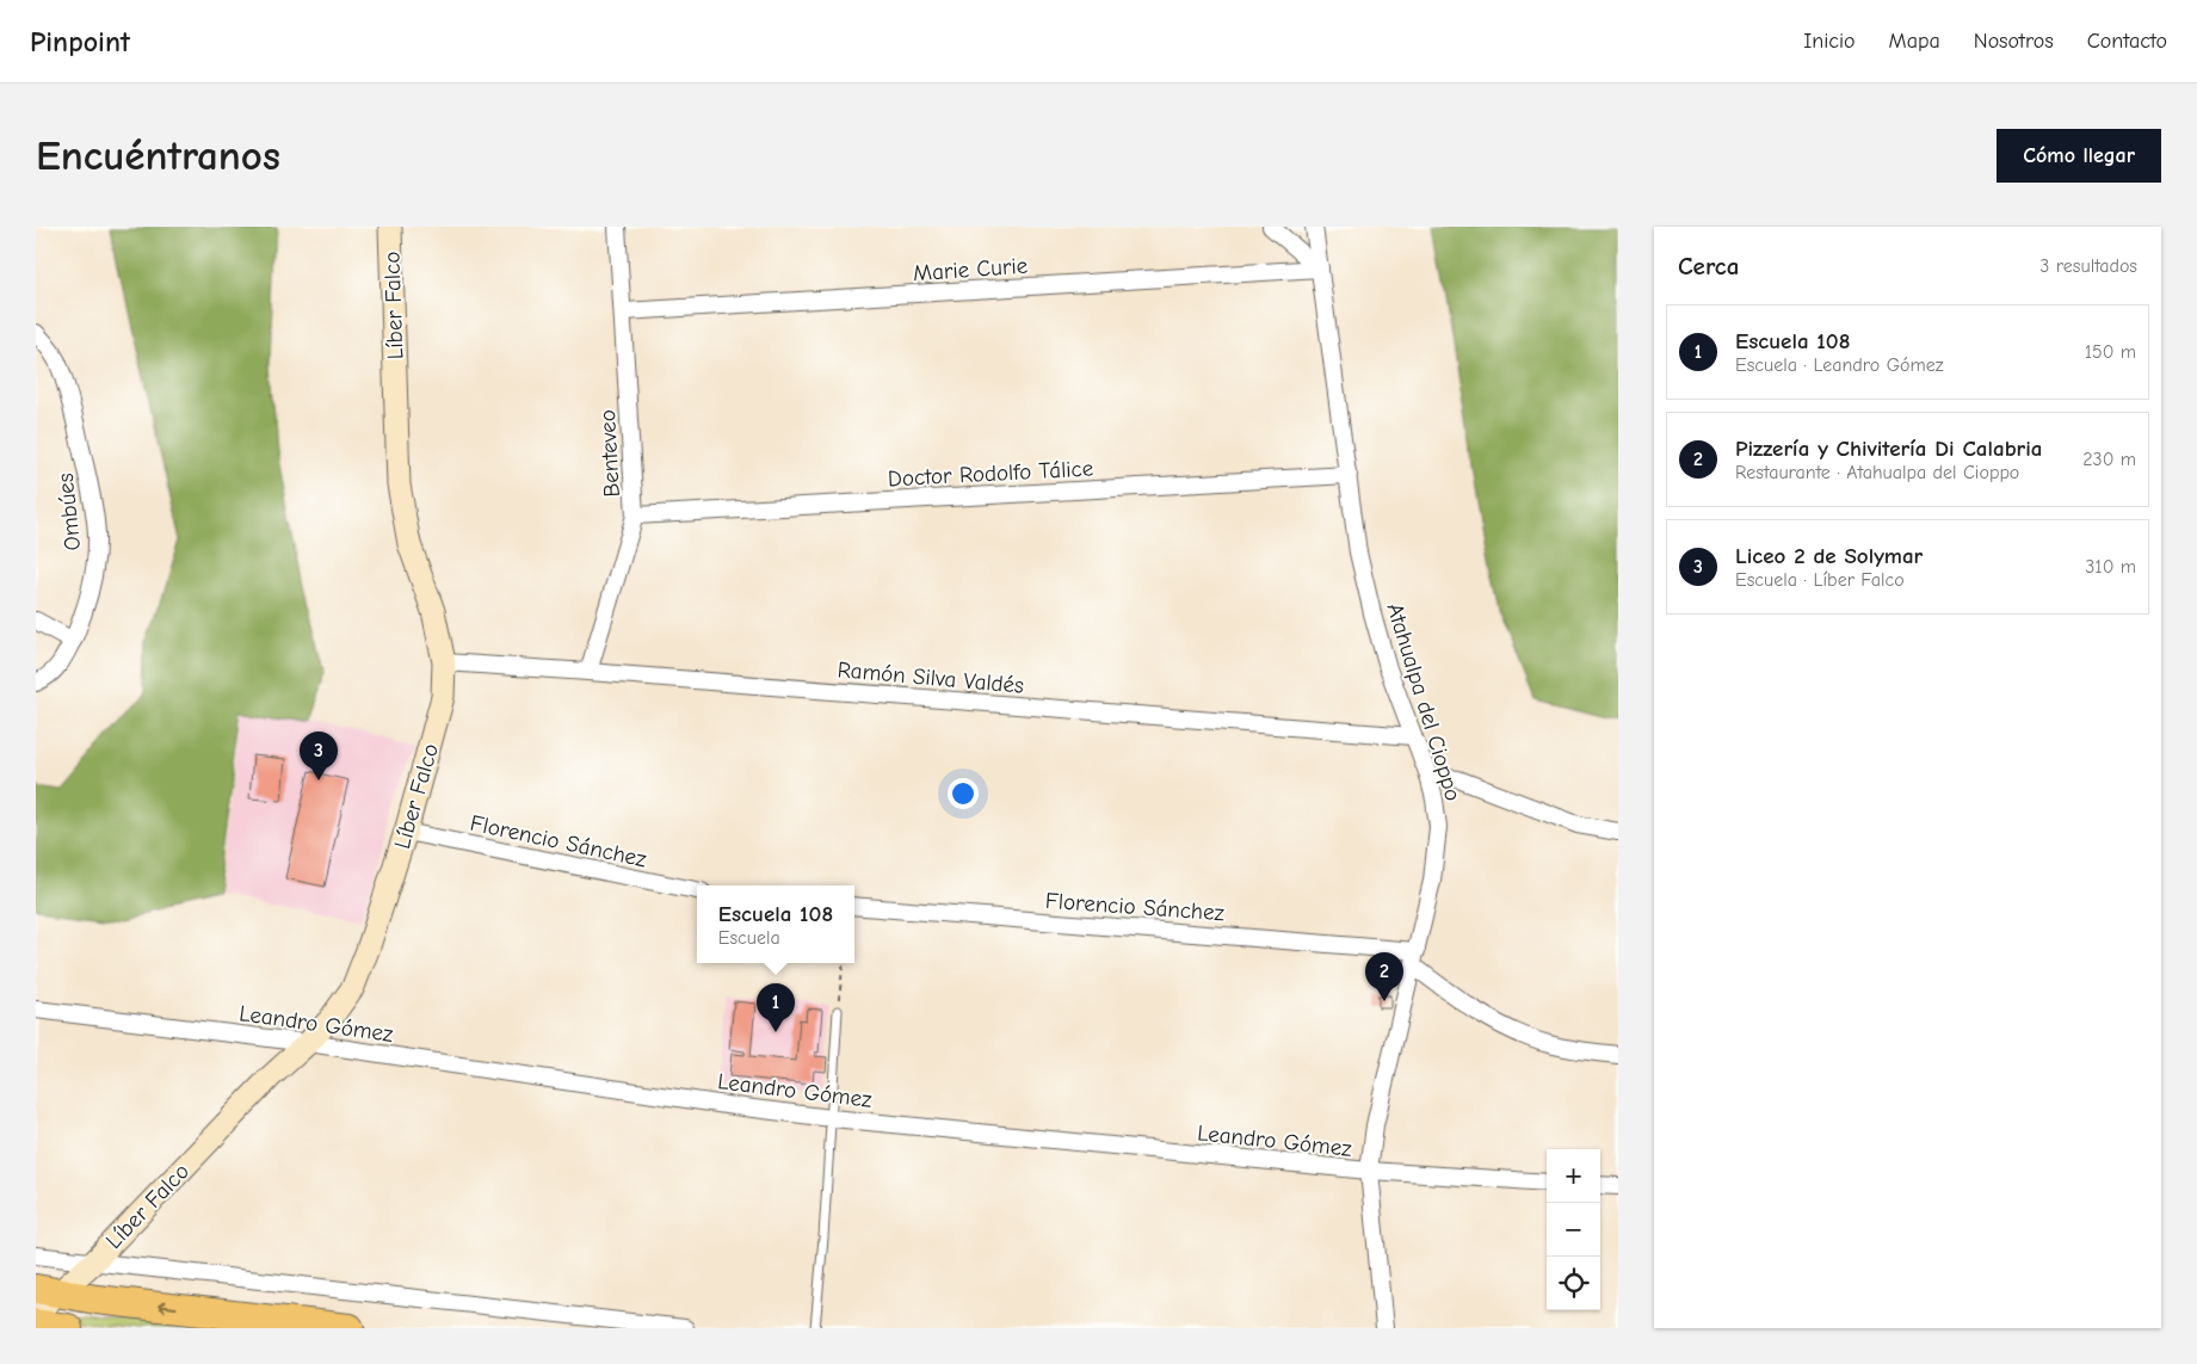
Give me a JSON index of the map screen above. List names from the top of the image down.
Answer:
{
  "streets": {
    "street": [
      "Marie Curie",
      "Líber Falco",
      "Benteveo",
      "Doctor Rodolfo Tálice",
      "Ombúes",
      "Ramón Silva Valdés",
      "Atahualpa del Cioppo",
      "Florencio Sánchez",
      "Leandro Gómez"
    ]
  },
  "crossings": [
    ["Marie Curie", "Benteveo"],
    ["Marie Curie", "Atahualpa del Cioppo"],
    ["Líber Falco", "Ramón Silva Valdés"],
    ["Líber Falco", "Florencio Sánchez"],
    ["Líber Falco", "Leandro Gómez"],
    ["Benteveo", "Doctor Rodolfo Tálice"],
    ["Benteveo", "Ramón Silva Valdés"],
    ["Doctor Rodolfo Tálice", "Atahualpa del Cioppo"],
    ["Ramón Silva Valdés", "Atahualpa del Cioppo"],
    ["Atahualpa del Cioppo", "Florencio Sánchez"],
    ["Atahualpa del Cioppo", "Leandro Gómez"]
  ],
  "page": {
    "header": "Pinpoint",
    "nav": [
      "Inicio",
      "Mapa",
      "Nosotros",
      "Contacto"
    ],
    "buttons": "Cómo llegar",
    "title": "Encuéntranos",
    "heading": ["Cerca", "3 resultados"],
    "list": [
      {
        "mark": "1",
        "name": "Escuela 108",
        "note": "Escuela · Leandro Gómez",
        "value": "150 m"
      },
      {
        "mark": "2",
        "name": "Pizzería y Chivitería Di Calabria",
        "note": "Restaurante · Atahualpa del Cioppo",
        "value": "230 m"
      },
      {
        "mark": "3",
        "name": "Liceo 2 de Solymar",
        "note": "Escuela · Líber Falco",
        "value": "310 m"
      }
    ],
    "pins": ["3", "2", "1"],
    "popup": ["Escuela 108", "Escuela"],
    "map_buttons": ["+", "−"]
  }
}
